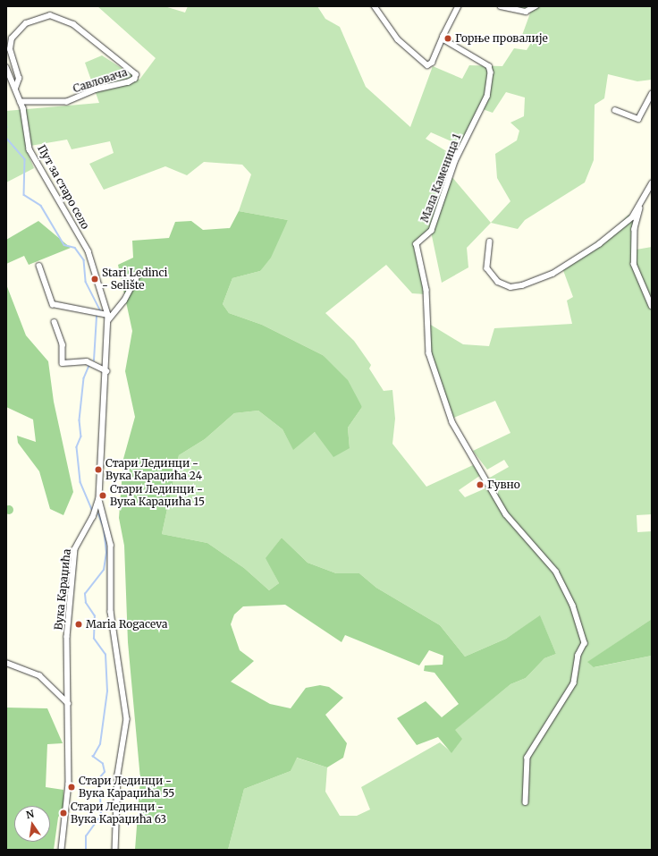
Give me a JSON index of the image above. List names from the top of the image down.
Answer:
{
  "streets": {
    "street": [
      "Савловача",
      "Мала Каменица 1",
      "Пут за старо село",
      "Вука Караџића"
    ]
  },
  "crossings": [
    ["Савловача", "Пут за старо село"],
    ["Пут за старо село", "Вука Караџића"]
  ],
  "places": [
    "Горње провалије",
    "Stari Ledinci - Selište",
    "Стари Лединци - Вука Караџића 24",
    "Гувно",
    "Стари Лединци - Вука Караџића 15",
    "Maria Rogaceva",
    "Стари Лединци - Вука Караџића 55",
    "Стари Лединци - Вука Караџића 63"
  ],
  "north": "top"
}
